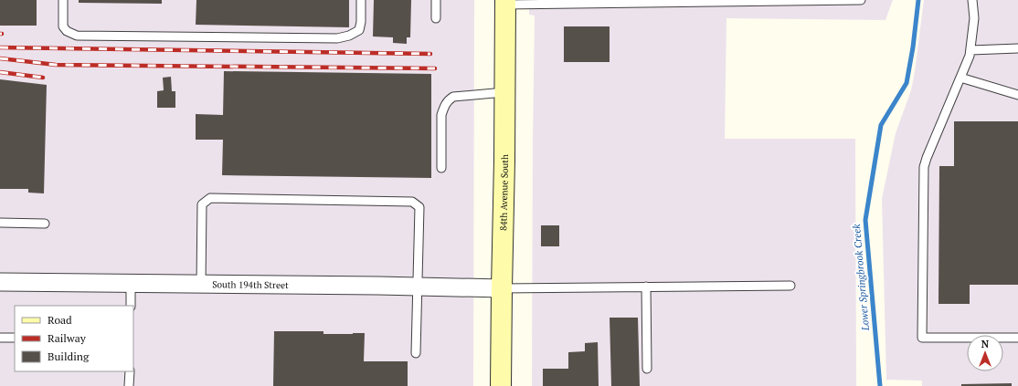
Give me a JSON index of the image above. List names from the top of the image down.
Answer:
{
  "streets": {
    "main road": ["84th Avenue South"],
    "street": ["South 194th Street"]
  },
  "crossings": [
    ["84th Avenue South", "South 194th Street"]
  ],
  "water": ["Lower Springbrook Creek"],
  "legend": ["Road", "Railway", "Building"],
  "north": "top"
}
